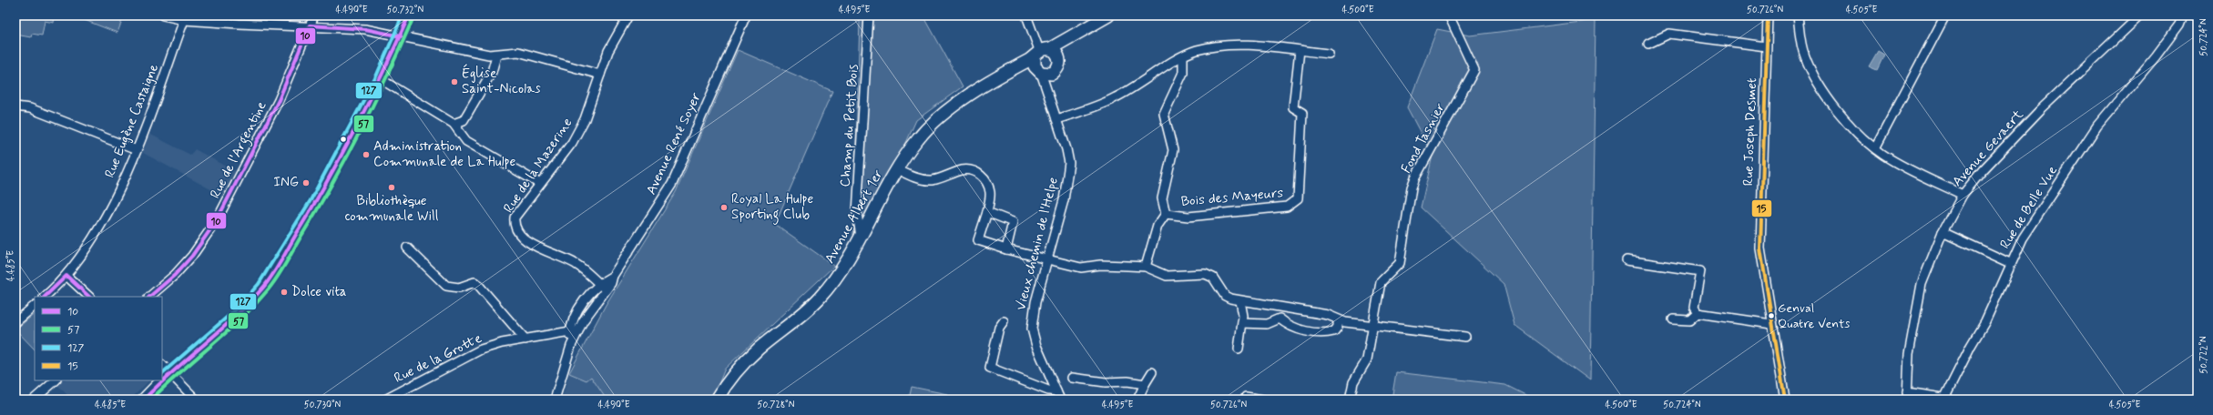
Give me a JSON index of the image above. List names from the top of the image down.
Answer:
{
  "streets": {
    "main road": ["Avenue Albert 1er"],
    "street": [
      "Rue Eugène Castaigne",
      "Champ du Petit Bois",
      "Rue Joseph Desmet",
      "Fond Tasnier",
      "Avenue René Soyer",
      "Avenue Gevaert",
      "Rue de l'Argentine",
      "Rue de la Mazerine",
      "Bois des Mayeurs",
      "Rue de Belle Vue",
      "Vieux chemin de l'Helpe",
      "Rue de la Grotte"
    ]
  },
  "crossings": [
    ["Champ du Petit Bois", "Avenue Albert 1er"],
    ["Avenue René Soyer", "Rue de la Mazerine"],
    ["Avenue René Soyer", "Rue de la Grotte"],
    ["Avenue Gevaert", "Rue de Belle Vue"],
    ["Avenue Albert 1er", "Vieux chemin de l'Helpe"]
  ],
  "places": [
    "Église Saint-Nicolas",
    "Administration Communale de La Hulpe",
    "ING",
    "Bibliothèque communale Will",
    "Royal La Hulpe Sporting Club",
    "Dolce vita",
    "Genval Quatre Vents"
  ],
  "lines": [
    "transit line 10",
    "transit line 127",
    "transit line 15",
    "transit line 57"
  ],
  "legend": [
    "10",
    "57",
    "127",
    "15"
  ],
  "coordinates": [
    "4.490°E",
    "50.732°N",
    "4.495°E",
    "4.500°E",
    "50.726°N",
    "4.505°E",
    "50.724°N",
    "4.485°E",
    "50.722°N",
    "50.730°N",
    "50.728°N"
  ]
}
